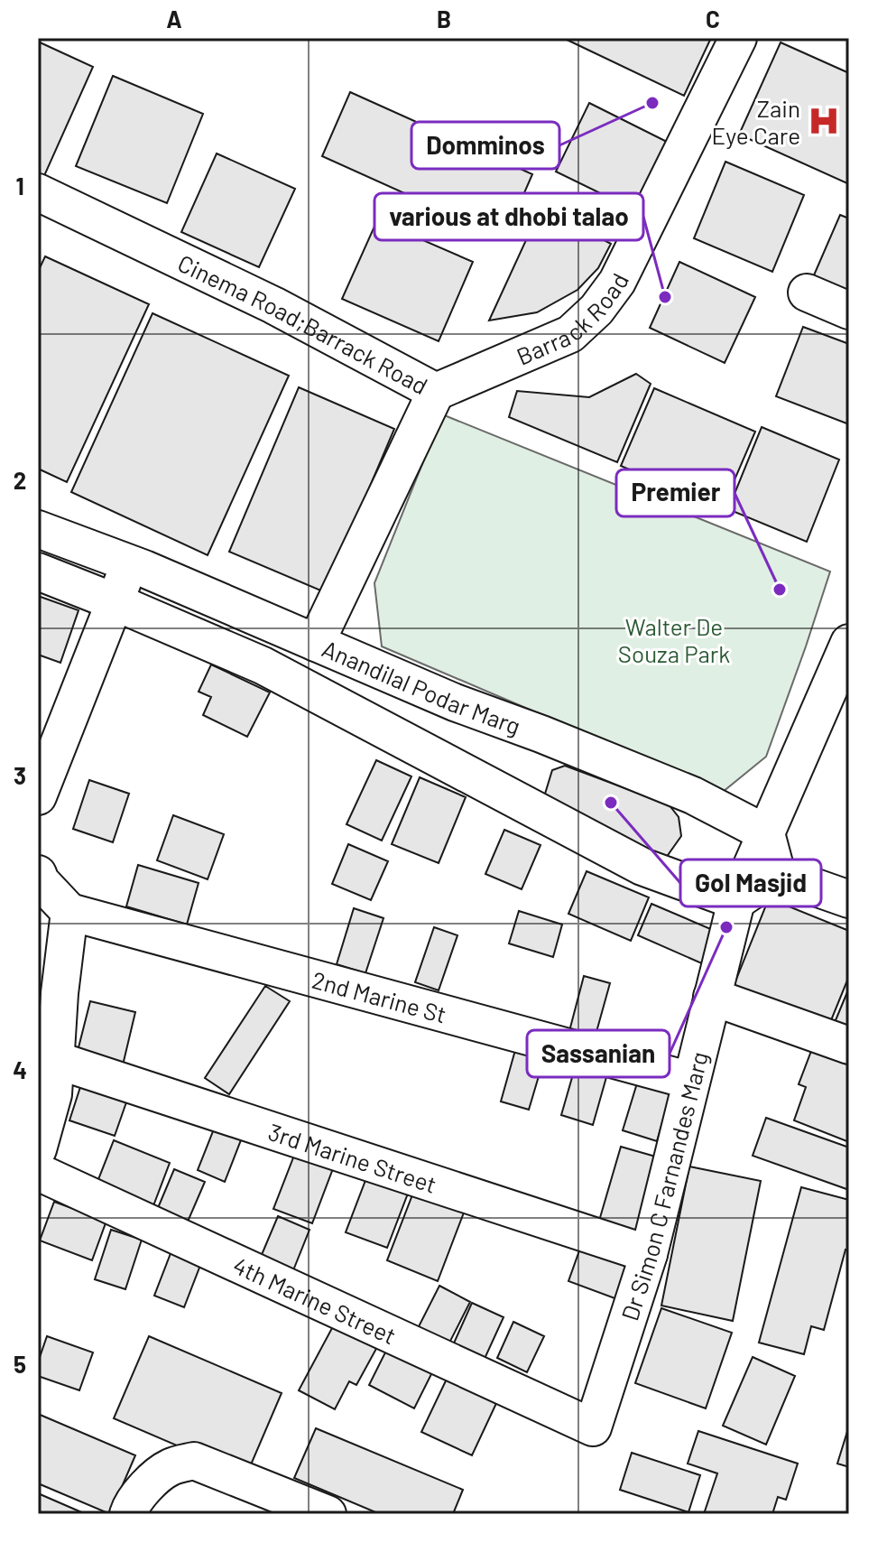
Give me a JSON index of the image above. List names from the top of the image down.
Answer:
{
  "streets": {
    "street": [
      "Barrack Road",
      "Cinema Road;Barrack Road",
      "Anandilal Podar Marg",
      "2nd Marine St",
      "3rd Marine Street",
      "Dr Simon C Farnandes Marg",
      "4th Marine Street"
    ]
  },
  "crossings": [
    ["Barrack Road", "Cinema Road;Barrack Road"],
    ["Cinema Road;Barrack Road", "Anandilal Podar Marg"],
    ["Anandilal Podar Marg", "Dr Simon C Farnandes Marg"],
    ["2nd Marine St", "Dr Simon C Farnandes Marg"],
    ["3rd Marine Street", "Dr Simon C Farnandes Marg"],
    ["Dr Simon C Farnandes Marg", "4th Marine Street"]
  ],
  "parks": ["Walter De Souza Park"],
  "places": {
    "other": [
      "Domminos",
      "various at dhobi talao",
      "Premier",
      "Gol Masjid",
      "Sassanian"
    ],
    "hospital": ["Zain Eye Care"]
  },
  "grid": {
    "columns": ["A", "B", "C"],
    "rows": [
      "1",
      "2",
      "3",
      "4",
      "5"
    ]
  }
}
